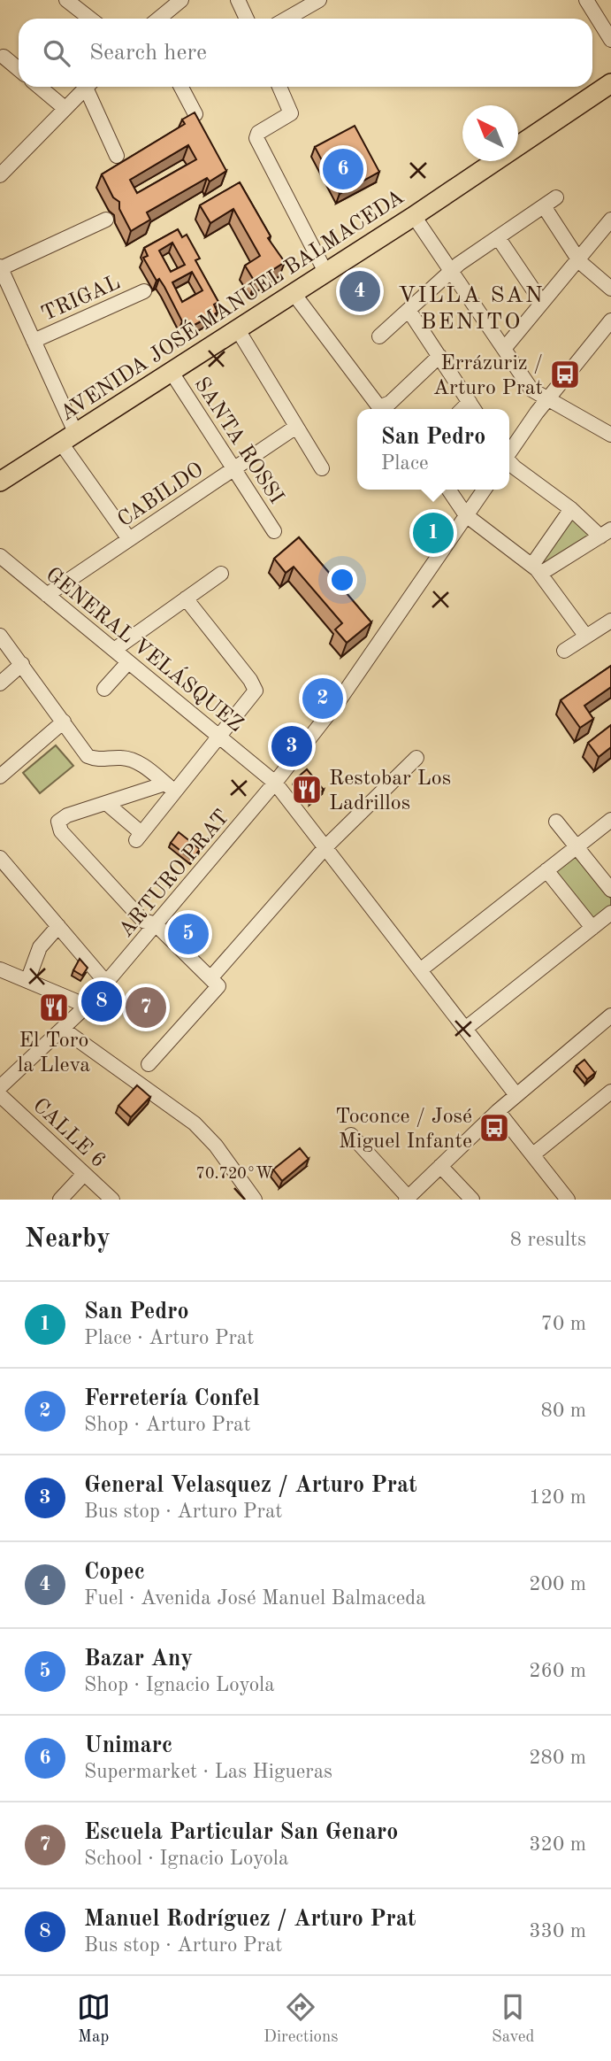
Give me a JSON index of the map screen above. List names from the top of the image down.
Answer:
{
  "streets": {
    "main road": ["AVENIDA JOSÉ MANUEL BALMACEDA"],
    "street": [
      "TRIGAL",
      "SANTA ROSSI",
      "CABILDO",
      "GENERAL VELÁSQUEZ",
      "ARTURO PRAT",
      "CALLE 6"
    ]
  },
  "crossings": [
    ["AVENIDA JOSÉ MANUEL BALMACEDA", "SANTA ROSSI"],
    ["SANTA ROSSI", "CABILDO"],
    ["CABILDO", "GENERAL VELÁSQUEZ"],
    ["GENERAL VELÁSQUEZ", "ARTURO PRAT"]
  ],
  "districts": ["VILLA SAN BENITO"],
  "places": {
    "bus stop": ["Errázuriz / Arturo Prat", "Toconce / José Miguel Infante"],
    "restaurant": ["Restobar Los Ladrillos", "El Toro la Lleva"]
  },
  "north": "top left",
  "page": {
    "search": "Search here",
    "pins": [
      "6",
      "4",
      "1",
      "2",
      "3",
      "5",
      "8",
      "7"
    ],
    "popup": ["San Pedro", "Place"],
    "heading": ["Nearby", "8 results"],
    "list": [
      {
        "mark": "1",
        "name": "San Pedro",
        "note": "Place · Arturo Prat",
        "value": "70 m"
      },
      {
        "mark": "2",
        "name": "Ferretería Confel",
        "note": "Shop · Arturo Prat",
        "value": "80 m"
      },
      {
        "mark": "3",
        "name": "General Velasquez / Arturo Prat",
        "note": "Bus stop · Arturo Prat",
        "value": "120 m"
      },
      {
        "mark": "4",
        "name": "Copec",
        "note": "Fuel · Avenida José Manuel Balmaceda",
        "value": "200 m"
      },
      {
        "mark": "5",
        "name": "Bazar Any",
        "note": "Shop · Ignacio Loyola",
        "value": "260 m"
      },
      {
        "mark": "6",
        "name": "Unimarc",
        "note": "Supermarket · Las Higueras",
        "value": "280 m"
      },
      {
        "mark": "7",
        "name": "Escuela Particular San Genaro",
        "note": "School · Ignacio Loyola",
        "value": "320 m"
      },
      {
        "mark": "8",
        "name": "Manuel Rodríguez / Arturo Prat",
        "note": "Bus stop · Arturo Prat",
        "value": "330 m"
      }
    ],
    "nav": ["Map", "Directions", "Saved"]
  },
  "coordinates": ["70.720°W"]
}
